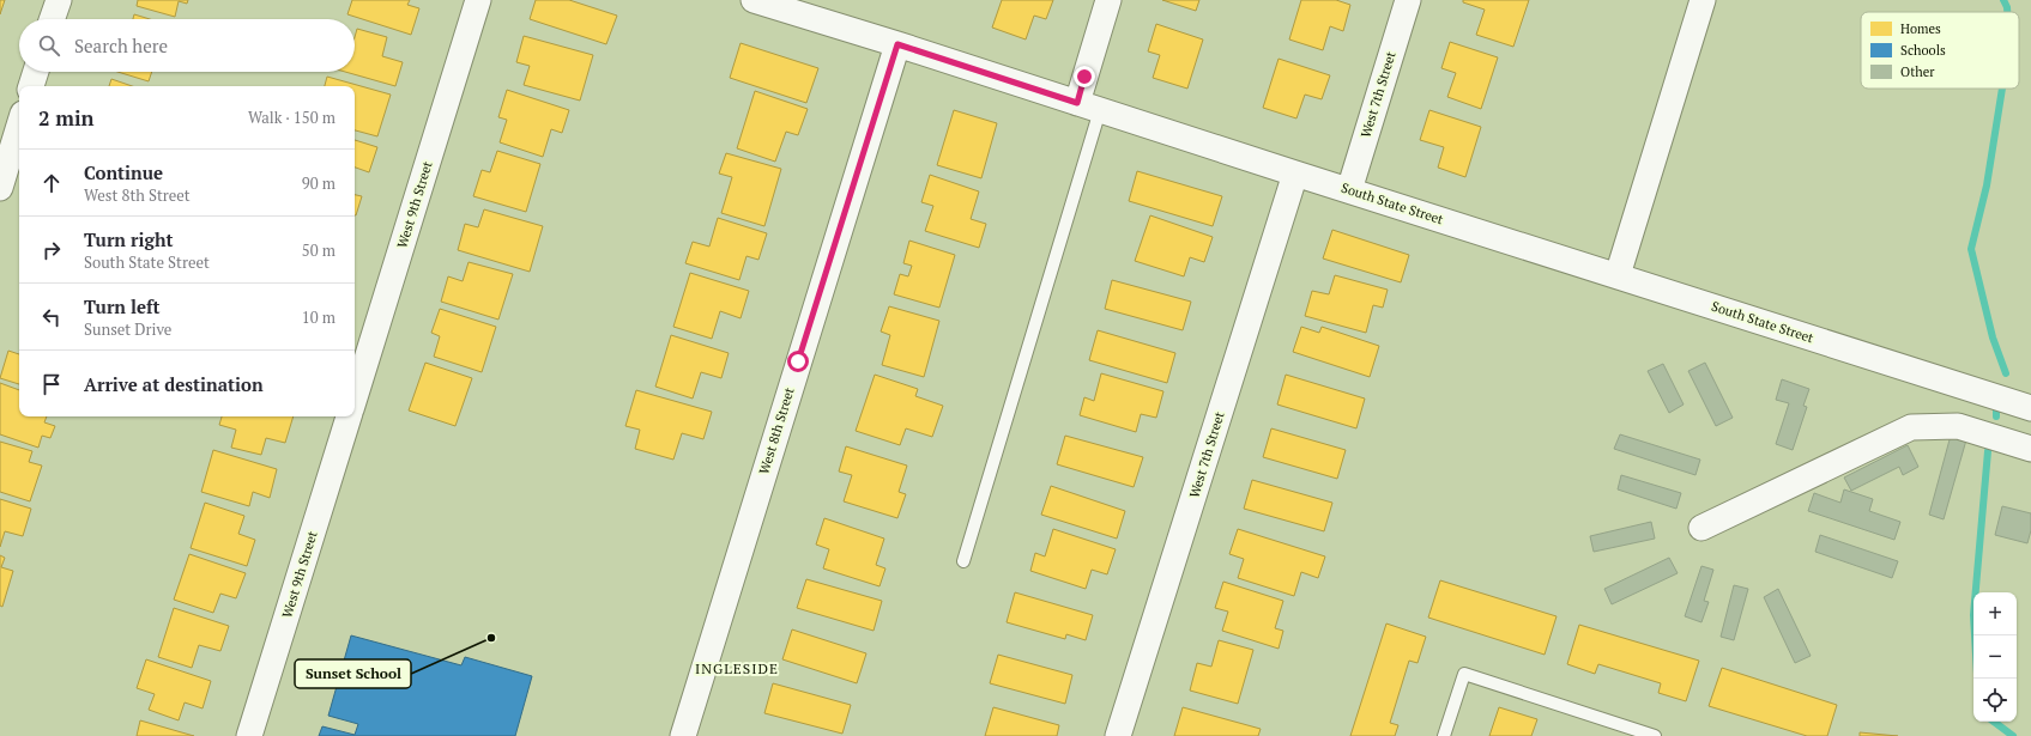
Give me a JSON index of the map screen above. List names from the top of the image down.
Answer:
{
  "streets": {
    "street": [
      "West 7th Street",
      "South State Street",
      "West 9th Street",
      "West 8th Street"
    ]
  },
  "crossings": [
    ["West 7th Street", "South State Street"],
    ["South State Street", "West 8th Street"]
  ],
  "districts": ["INGLESIDE"],
  "places": ["Sunset School"],
  "legend": ["Homes", "Schools", "Other"],
  "page": {
    "search": "Search here",
    "heading": ["2 min", "Walk · 150 m"],
    "list": [
      ["Continue", "West 8th Street", "90 m"],
      ["Turn right", "South State Street", "50 m"],
      ["Turn left", "Sunset Drive", "10 m"],
      "Arrive at destination"
    ],
    "map_buttons": ["+", "−"]
  }
}
